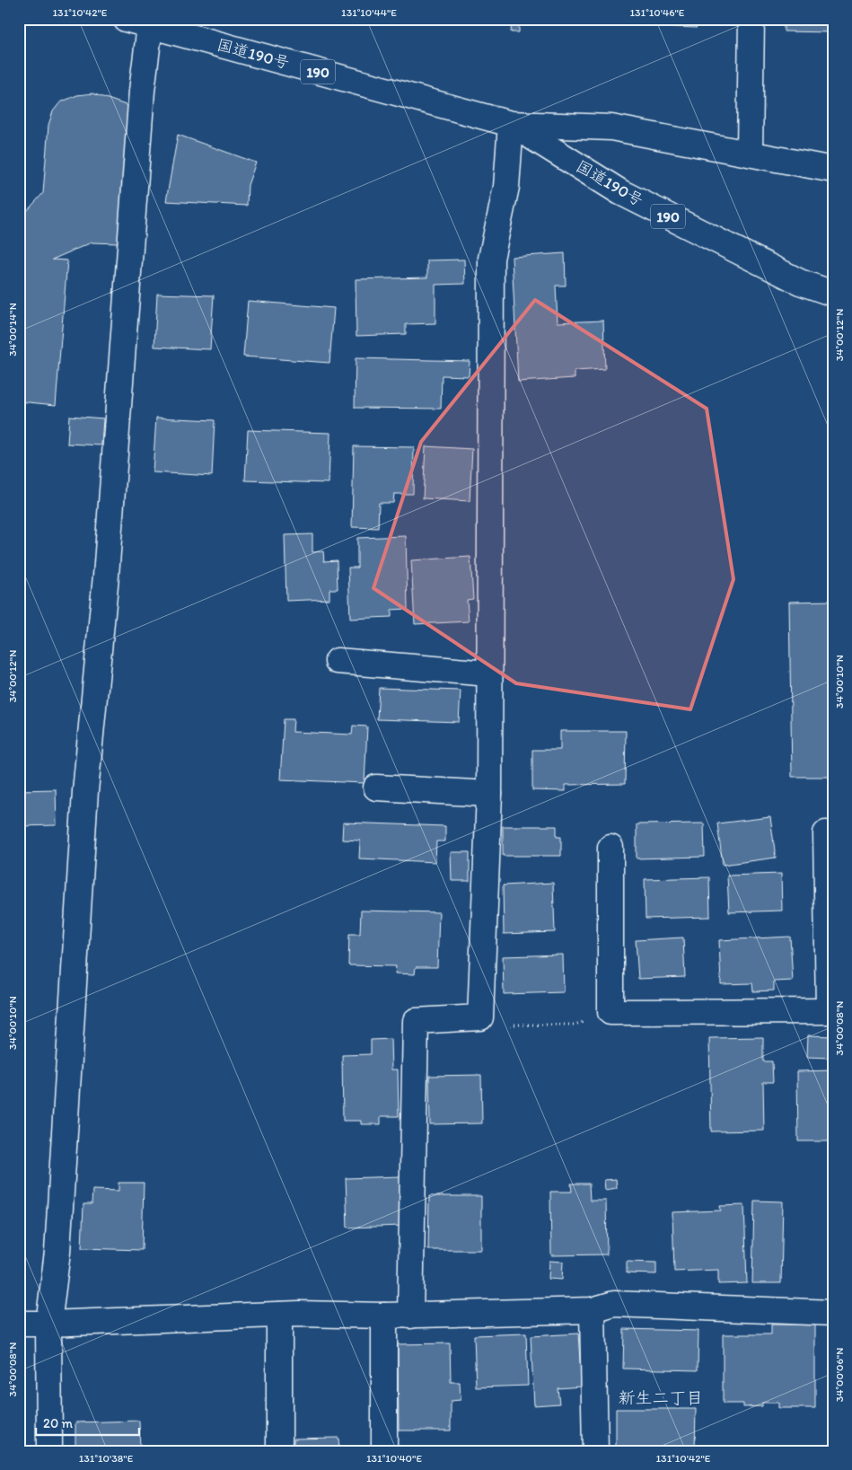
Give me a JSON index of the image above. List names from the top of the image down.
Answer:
{
  "streets": {
    "main road": ["国道190号", "190"]
  },
  "districts": ["新生二丁目"],
  "scale_bar": "20 m",
  "coordinates": [
    "131°10'42\"E",
    "131°10'44\"E",
    "131°10'46\"E",
    "34°00'14\"N",
    "34°00'12\"N",
    "34°00'10\"N",
    "34°00'08\"N",
    "34°00'06\"N",
    "131°10'38\"E",
    "131°10'40\"E"
  ]
}
